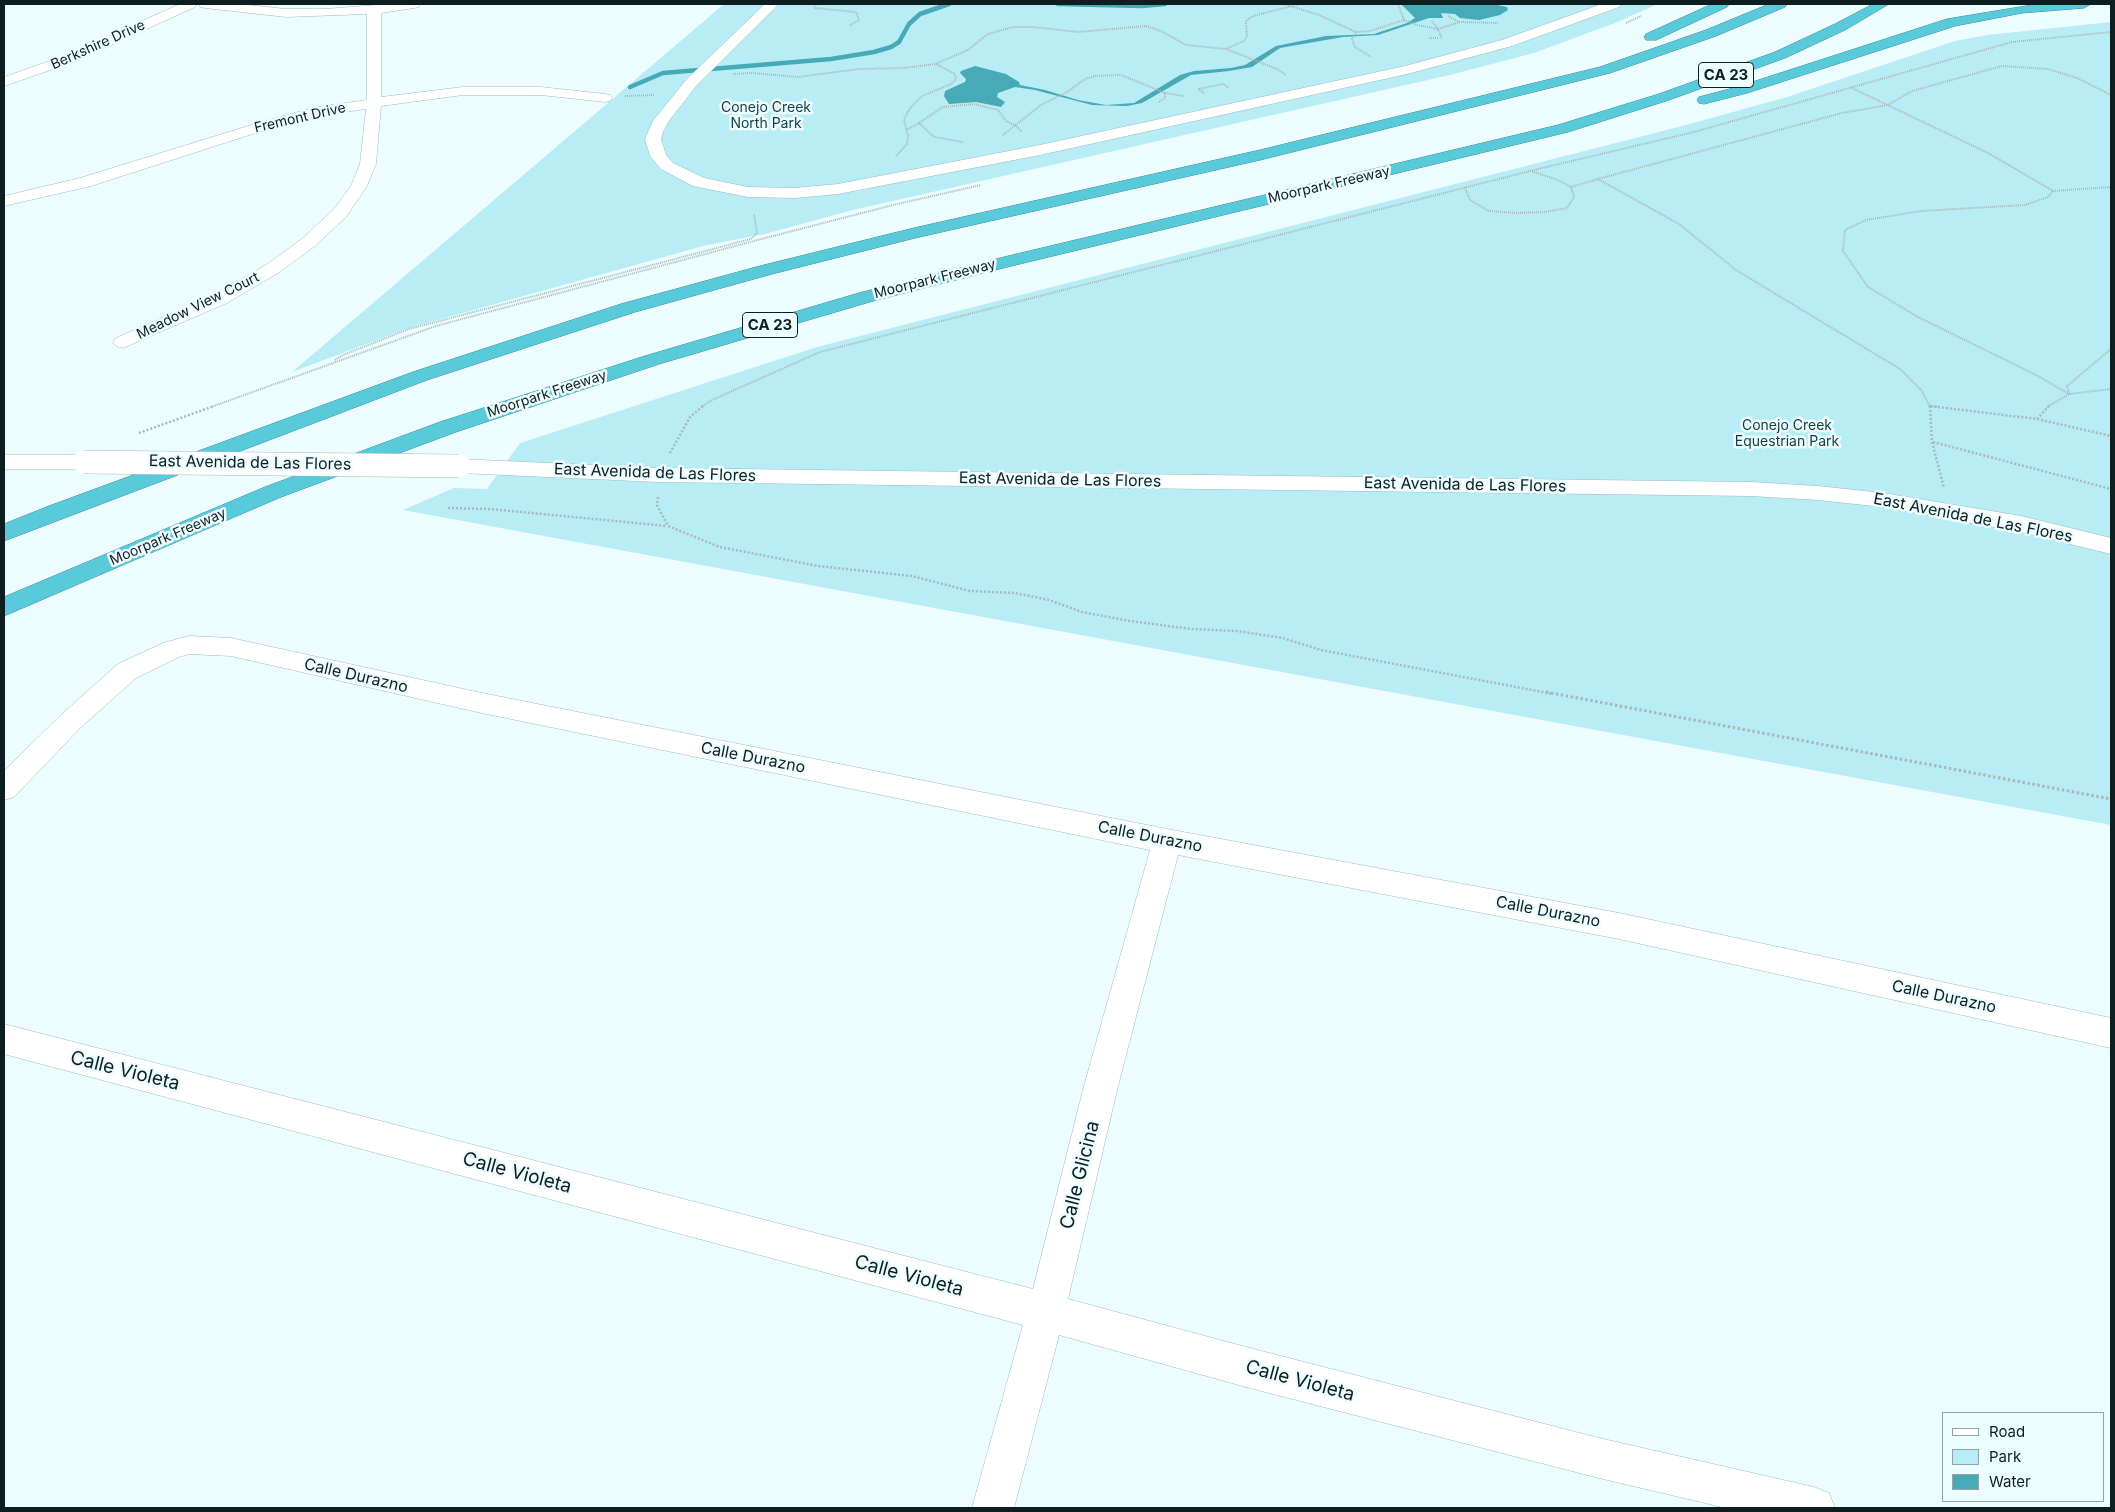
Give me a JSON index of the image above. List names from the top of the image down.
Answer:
{
  "streets": {
    "highway": ["CA 23", "Moorpark Freeway"],
    "street": [
      "Berkshire Drive",
      "Fremont Drive",
      "Meadow View Court",
      "East Avenida de Las Flores",
      "Calle Durazno",
      "Calle Violeta",
      "Calle Glicina"
    ]
  },
  "crossings": [
    ["Fremont Drive", "Meadow View Court"],
    ["Calle Durazno", "Calle Glicina"],
    ["Calle Violeta", "Calle Glicina"]
  ],
  "parks": ["Conejo Creek North Park", "Conejo Creek Equestrian Park"],
  "legend": ["Road", "Park", "Water"]
}
